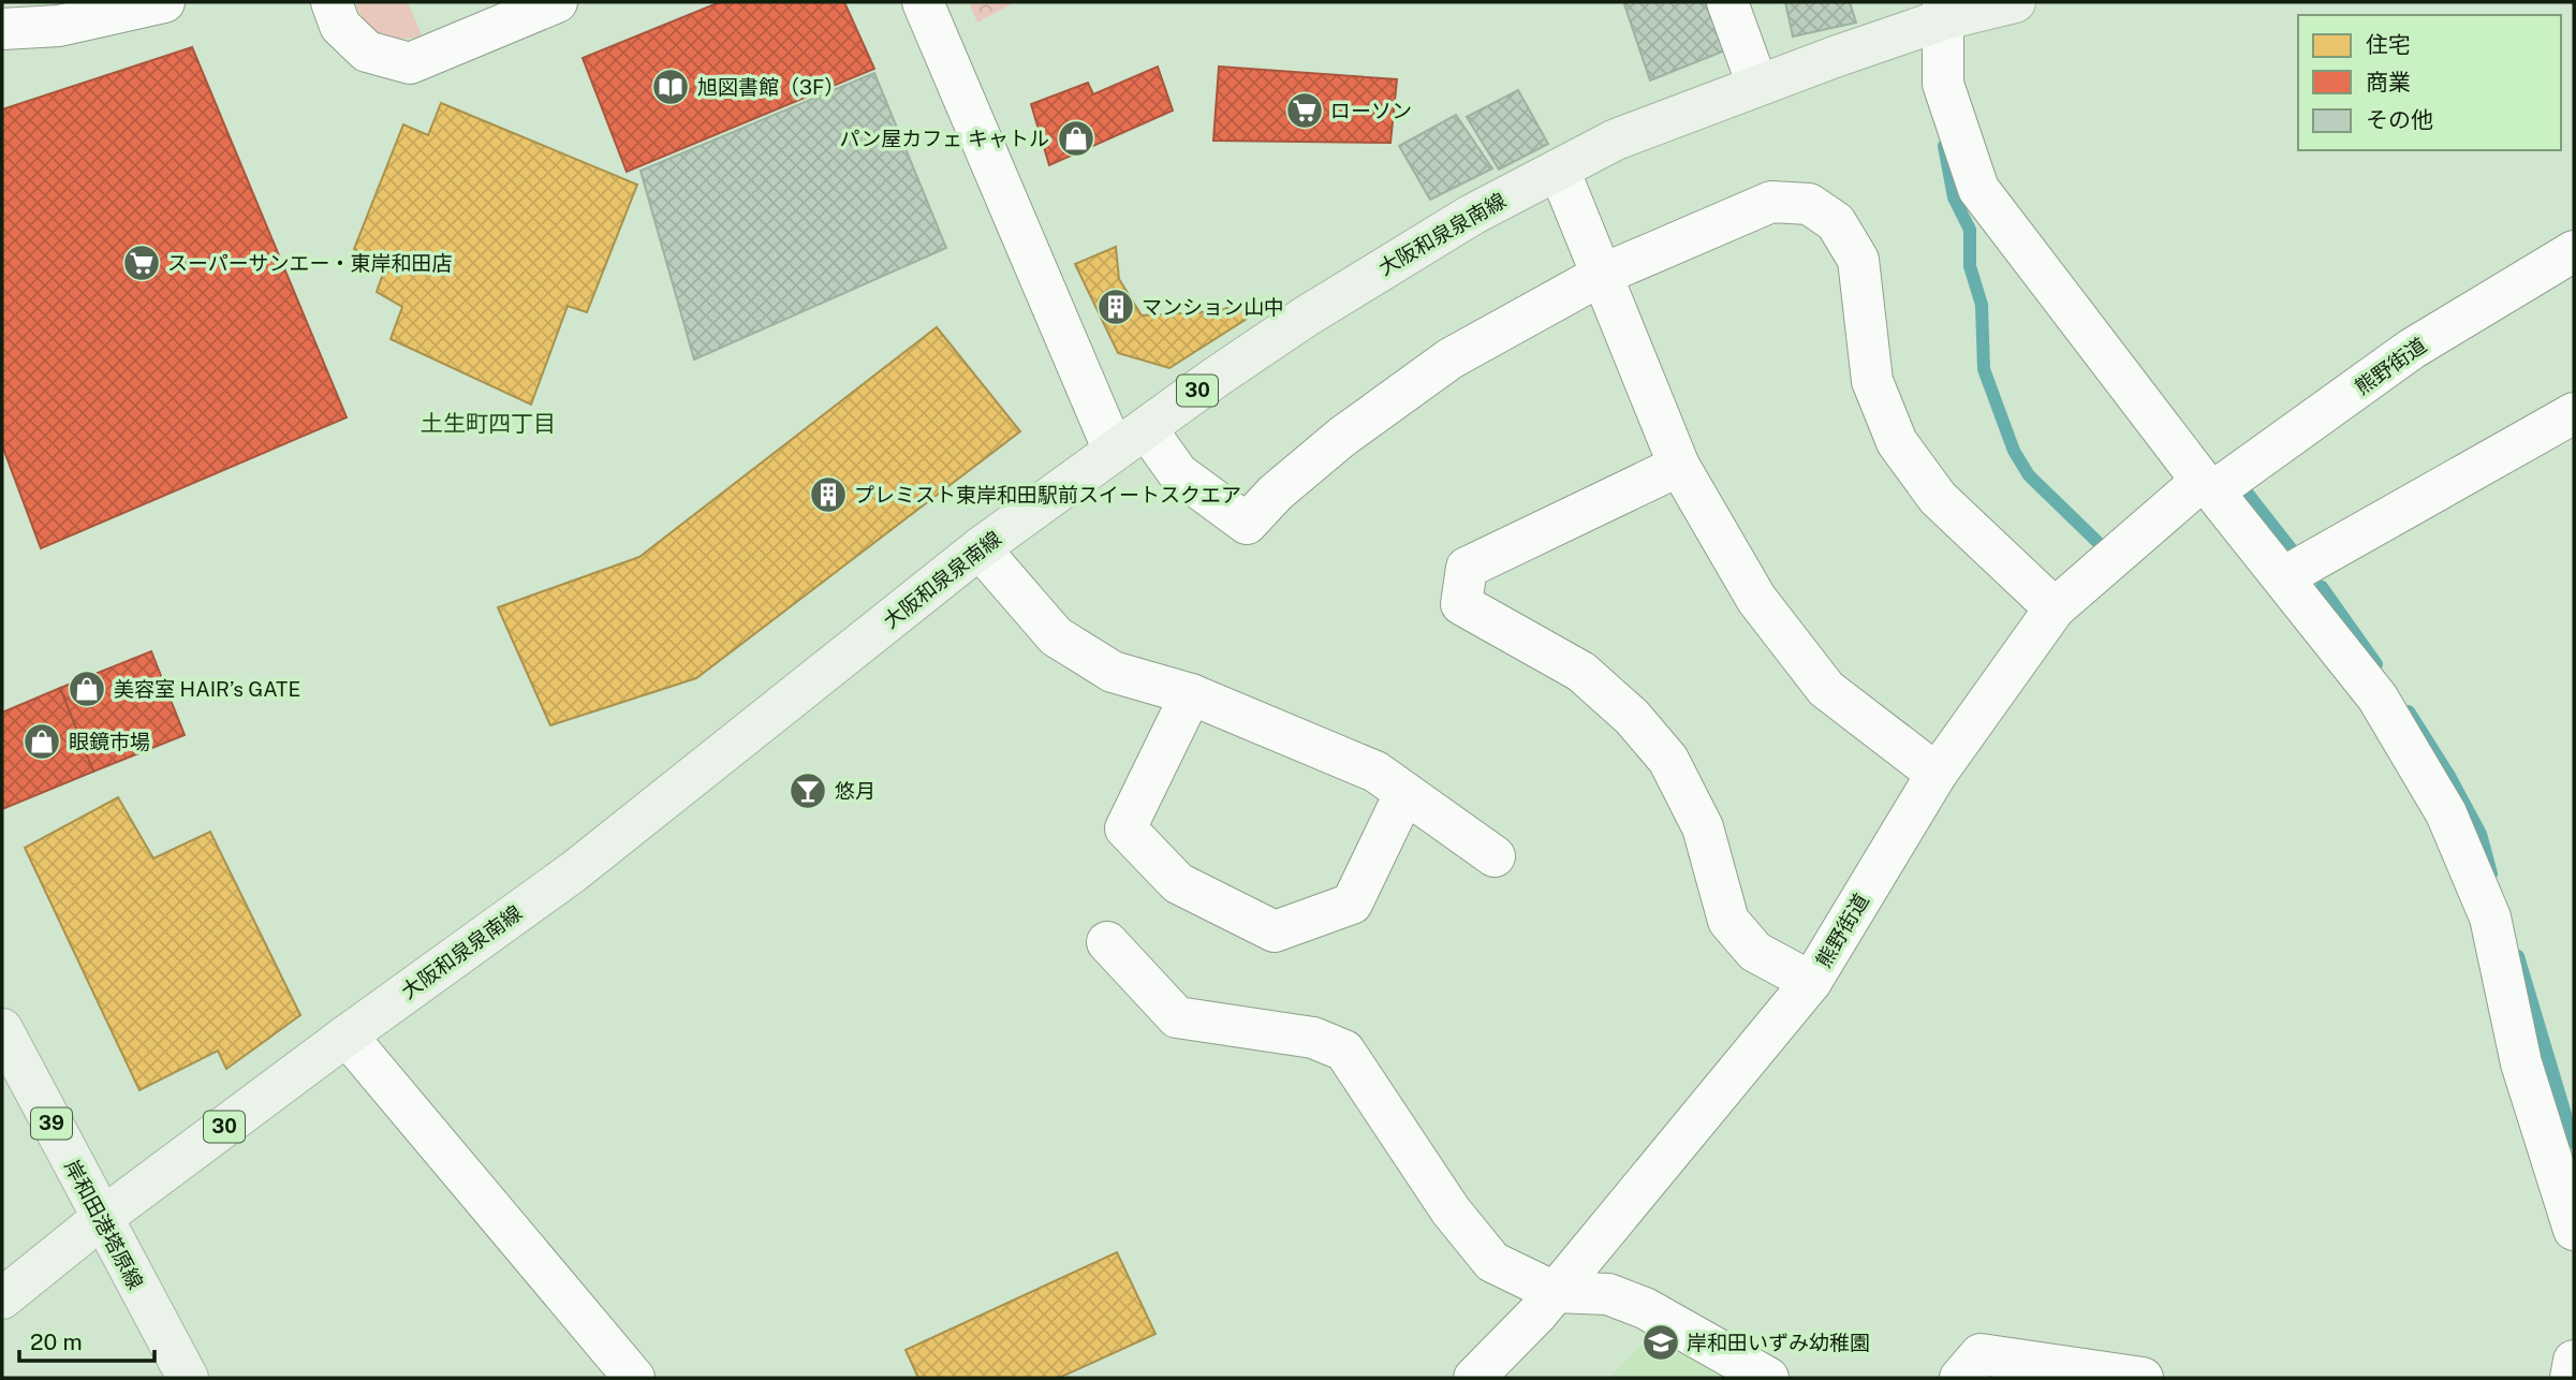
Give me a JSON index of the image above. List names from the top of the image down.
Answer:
{
  "streets": {
    "main road": [
      "大阪和泉泉南線",
      "30",
      "39",
      "岸和田港塔原線"
    ],
    "street": ["熊野街道"]
  },
  "crossings": [
    ["大阪和泉泉南線", "岸和田港塔原線"]
  ],
  "districts": ["土生町四丁目"],
  "places": {
    "library": ["旭図書館（3F）"],
    "supermarket": ["ローソン", "スーパーサンエー・東岸和田店"],
    "shop": ["パン屋カフェ キャトル", "美容室 HAIR’s GATE", "眼鏡市場"],
    "building": ["マンション山中", "プレミスト東岸和田駅前スイートスクエア"],
    "bar": ["悠月"],
    "school or university": ["岸和田いずみ幼稚園"]
  },
  "legend": ["住宅", "商業", "その他"],
  "scale_bar": "20 m"
}
